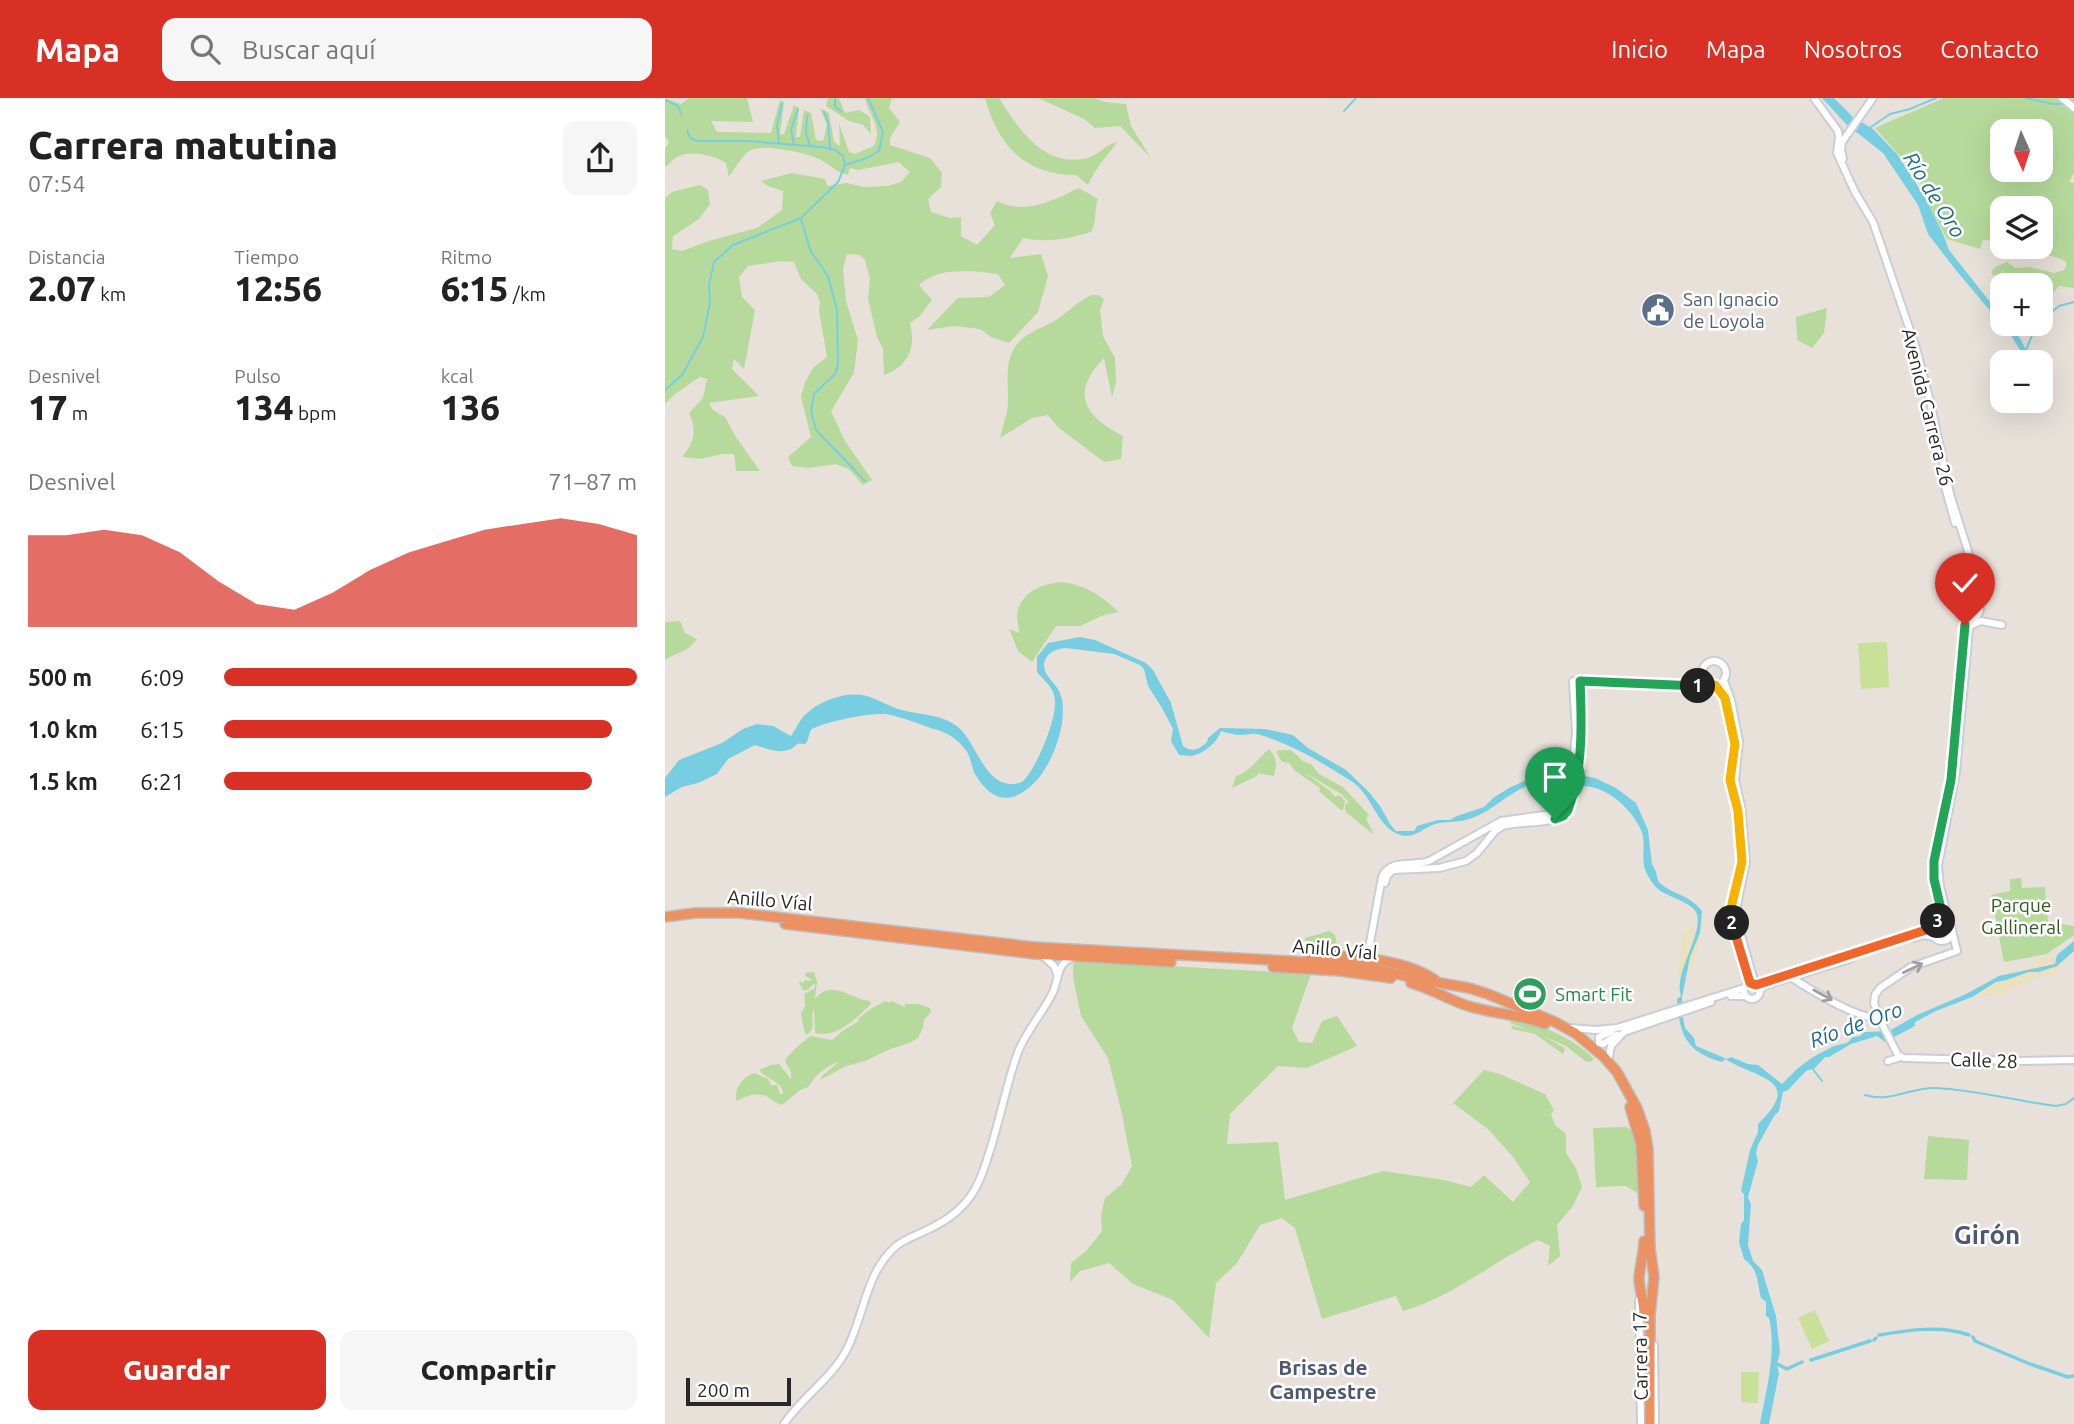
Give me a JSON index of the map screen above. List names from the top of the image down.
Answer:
{
  "streets": {
    "highway": ["Anillo Víal"],
    "main road": ["Avenida Carrera 26", "Calle 28"]
  },
  "districts": ["Girón", "Brisas de Campestre"],
  "water": ["Río de Oro"],
  "parks": ["Parque Gallineral"],
  "places": {
    "public building": ["San Ignacio de Loyola"],
    "sports": ["Smart Fit"]
  },
  "scale_bar": "200 m",
  "north": "bottom",
  "page": {
    "header": "Mapa",
    "search": "Buscar aquí",
    "nav": [
      "Inicio",
      "Mapa",
      "Nosotros",
      "Contacto"
    ],
    "heading": ["Carrera matutina", "07:54"],
    "map_buttons": ["+", "−"],
    "stats": [
      ["Distancia", "2.07 km"],
      ["Tiempo", "12:56"],
      ["Ritmo", "6:15 /km"],
      ["Desnivel", "17 m"],
      ["Pulso", "134 bpm"],
      ["kcal", "136"]
    ],
    "chart": ["Desnivel", "71–87 m"],
    "list": [
      {
        "name": "500 m",
        "note": "6:09"
      },
      {
        "name": "1.0 km",
        "note": "6:15"
      },
      {
        "name": "1.5 km",
        "note": "6:21"
      }
    ],
    "pins": ["1", "3", "2"],
    "buttons": ["Guardar", "Compartir"],
    "scale": "200 m"
  }
}
